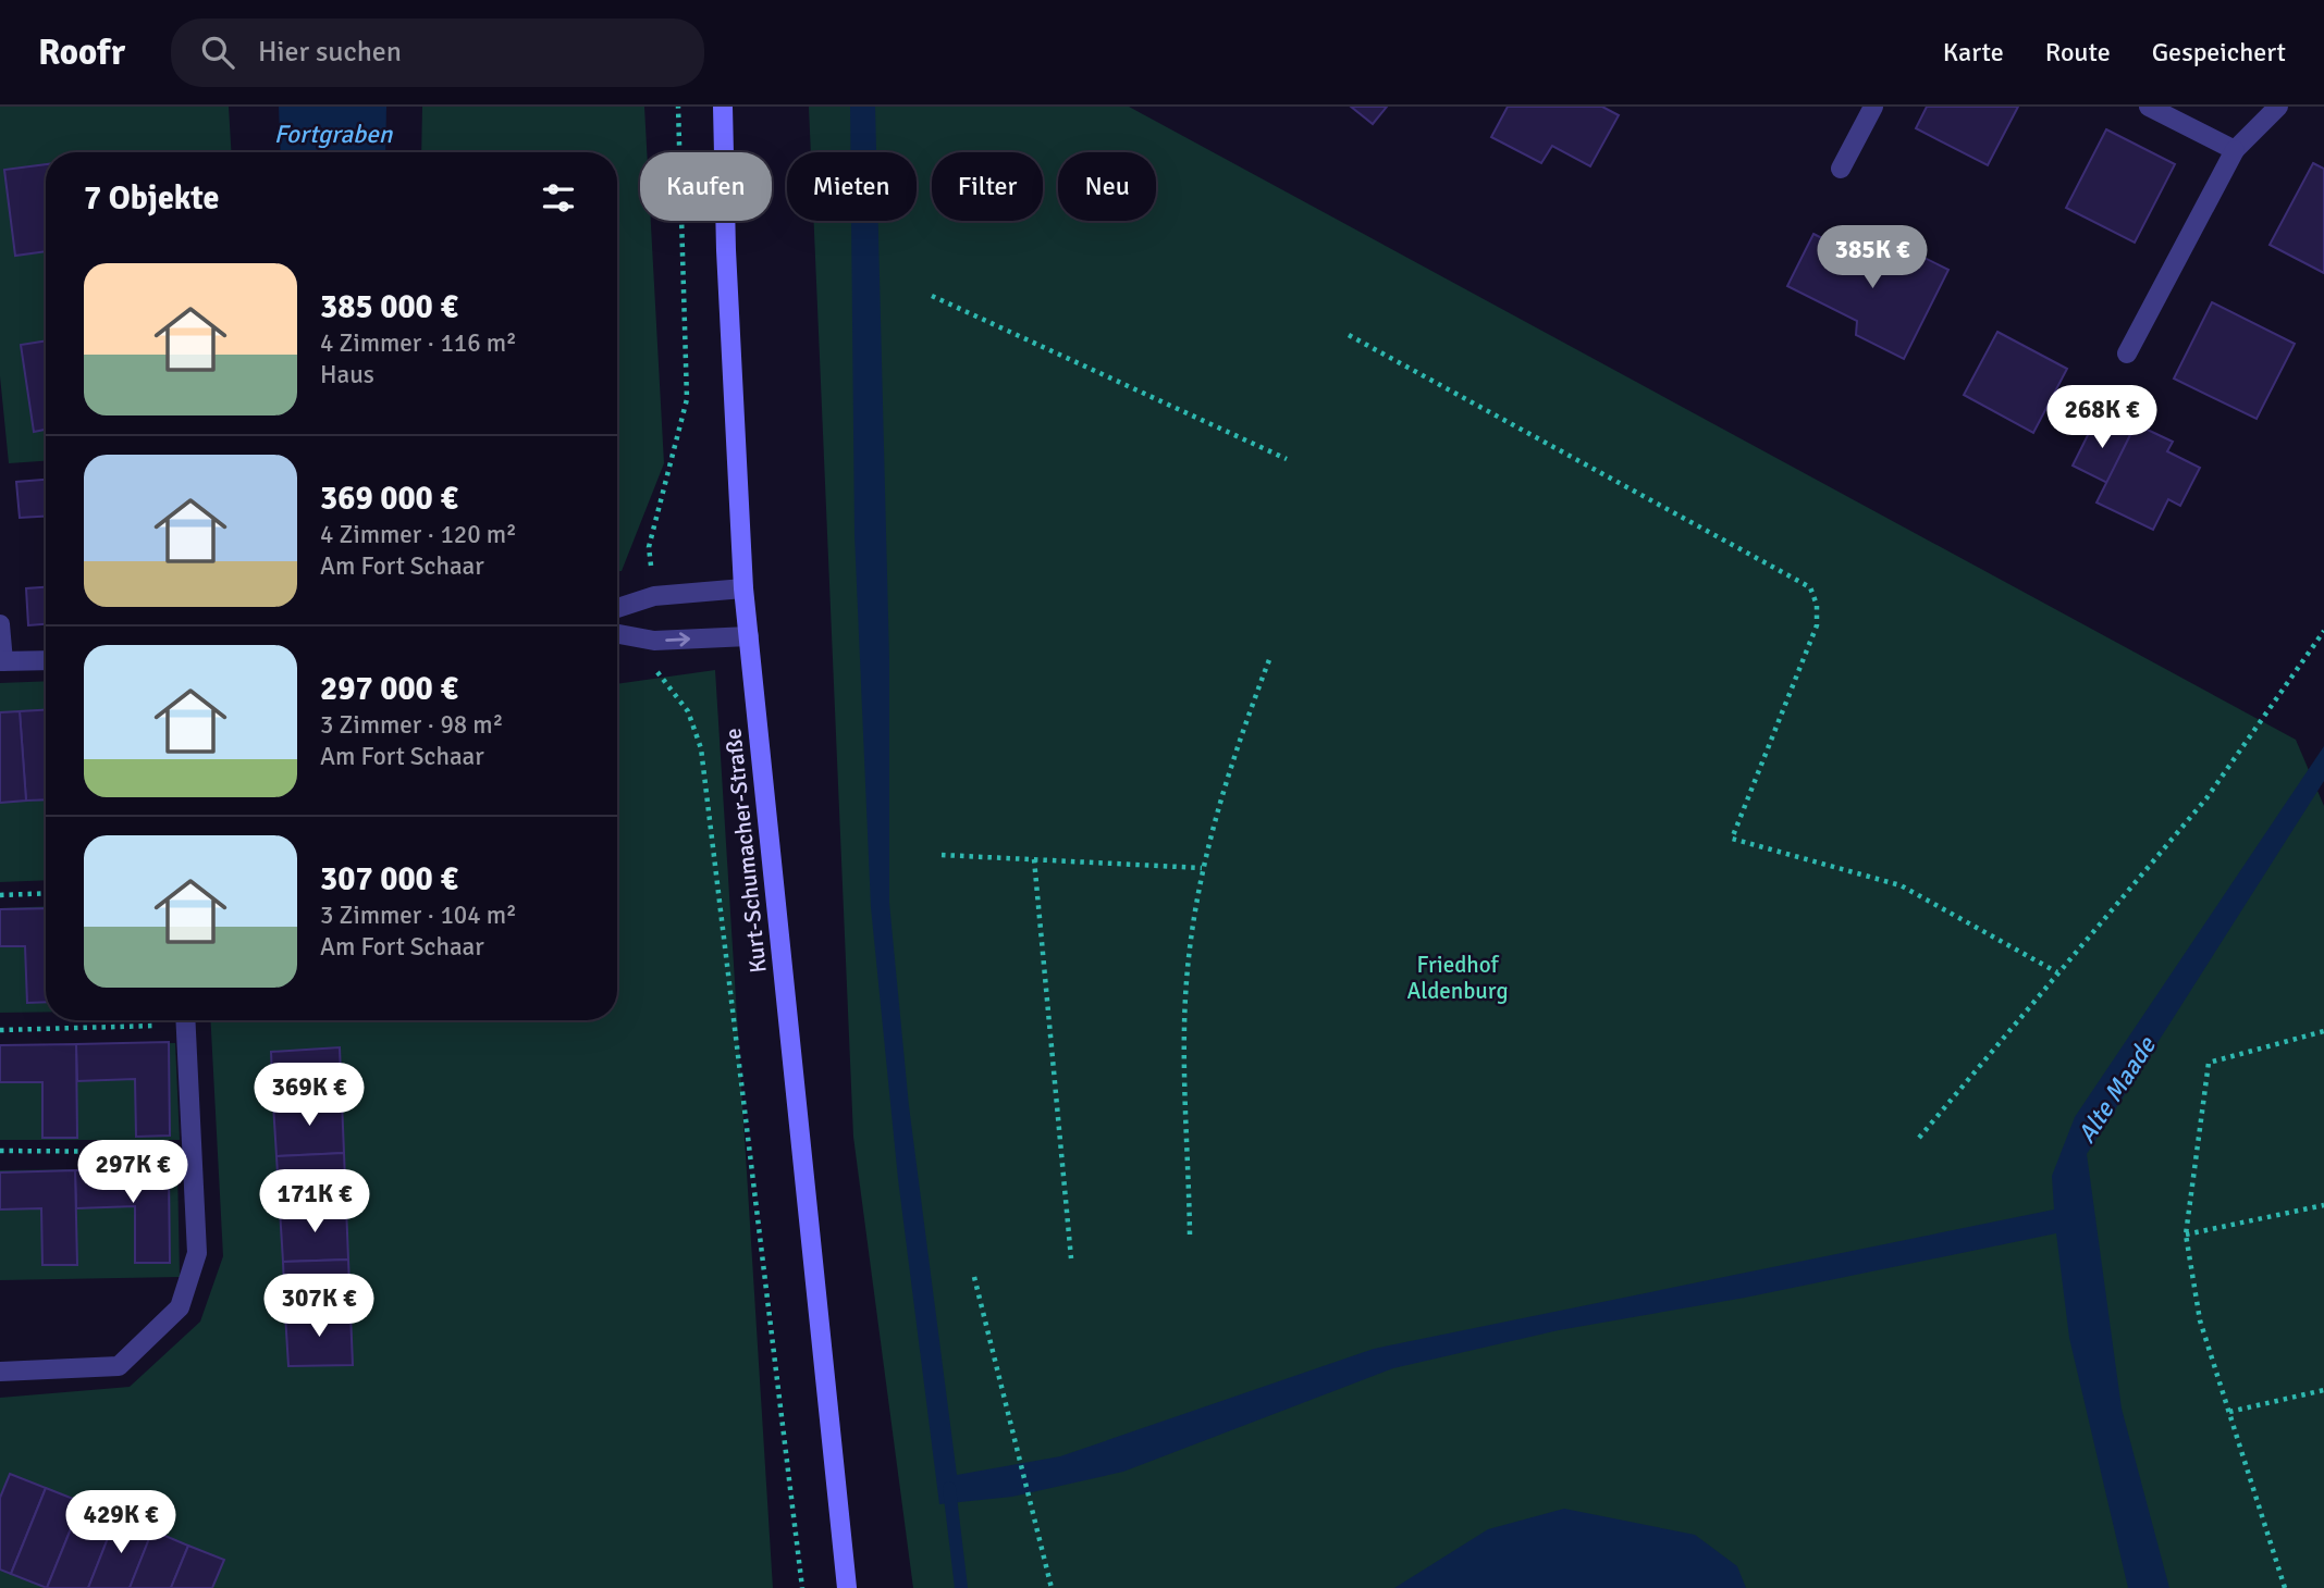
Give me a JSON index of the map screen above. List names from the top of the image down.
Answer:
{
  "streets": {
    "main road": ["Kurt-Schumacher-Straße"]
  },
  "water": ["Fortgraben", "Alte Maade"],
  "parks": ["Friedhof Aldenburg"],
  "page": {
    "header": "Roofr",
    "search": "Hier suchen",
    "nav": ["Karte", "Route", "Gespeichert"],
    "chip": [
      "Kaufen",
      "Mieten",
      "Filter",
      "Neu"
    ],
    "heading": "7 Objekte",
    "price": [
      "385K €",
      "268K €",
      "369K €",
      "297K €",
      "171K €",
      "307K €",
      "429K €"
    ],
    "list": [
      {
        "name": "385 000 €",
        "note": "4 Zimmer · 116 m² · Haus"
      },
      {
        "name": "369 000 €",
        "note": "4 Zimmer · 120 m² · Am Fort Schaar"
      },
      {
        "name": "297 000 €",
        "note": "3 Zimmer · 98 m² · Am Fort Schaar"
      },
      {
        "name": "307 000 €",
        "note": "3 Zimmer · 104 m² · Am Fort Schaar"
      }
    ]
  }
}
